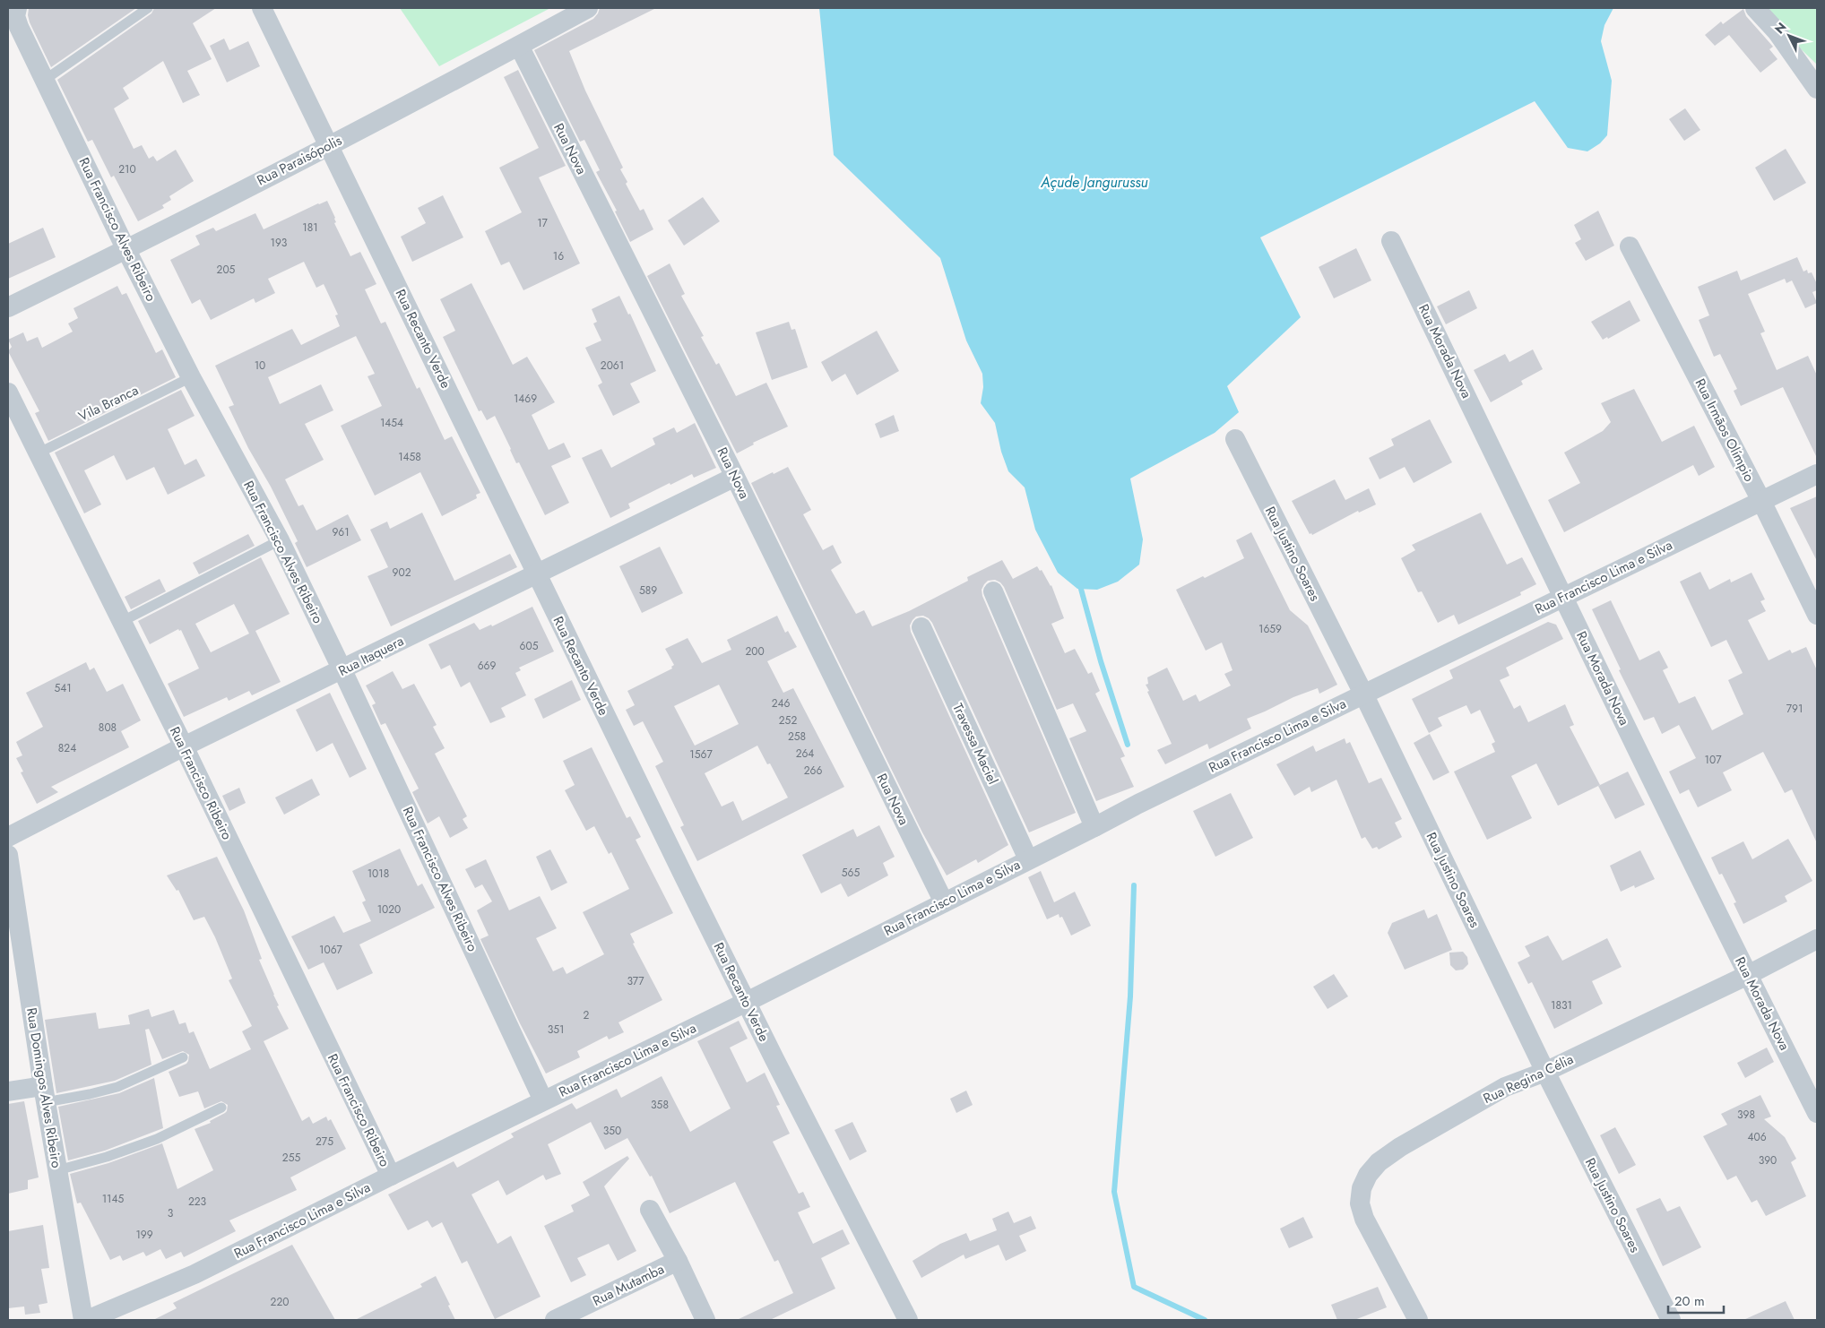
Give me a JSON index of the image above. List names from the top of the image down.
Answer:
{
  "streets": {
    "street": [
      "Rua Nova",
      "Rua Paraisópolis",
      "Rua Francisco Alves Ribeiro",
      "Rua Recanto Verde",
      "Rua Morada Nova",
      "Rua Irmãos Olímpio",
      "Rua Justino Soares",
      "Rua Francisco Lima e Silva",
      "Rua Itaquera",
      "Travessa Maciel",
      "Rua Francisco Ribeiro",
      "Rua Regina Célia",
      "Rua Domingos Alves Ribeiro",
      "Rua Mutamba"
    ],
    "lane": ["Vila Branca"]
  },
  "crossings": [
    ["Rua Nova", "Rua Paraisópolis"],
    ["Rua Nova", "Rua Francisco Lima e Silva"],
    ["Rua Nova", "Rua Itaquera"],
    ["Rua Paraisópolis", "Rua Francisco Alves Ribeiro"],
    ["Rua Paraisópolis", "Rua Recanto Verde"],
    ["Rua Francisco Alves Ribeiro", "Vila Branca"],
    ["Rua Francisco Alves Ribeiro", "Rua Francisco Lima e Silva"],
    ["Rua Francisco Alves Ribeiro", "Rua Itaquera"],
    ["Rua Recanto Verde", "Rua Francisco Lima e Silva"],
    ["Rua Recanto Verde", "Rua Itaquera"],
    ["Rua Morada Nova", "Rua Francisco Lima e Silva"],
    ["Rua Morada Nova", "Rua Regina Célia"],
    ["Vila Branca", "Rua Francisco Ribeiro"],
    ["Rua Irmãos Olímpio", "Rua Francisco Lima e Silva"],
    ["Rua Justino Soares", "Rua Francisco Lima e Silva"],
    ["Rua Justino Soares", "Rua Regina Célia"],
    ["Rua Francisco Lima e Silva", "Travessa Maciel"],
    ["Rua Francisco Lima e Silva", "Rua Francisco Ribeiro"],
    ["Rua Francisco Lima e Silva", "Rua Domingos Alves Ribeiro"],
    ["Rua Itaquera", "Rua Francisco Ribeiro"]
  ],
  "water": ["Açude Jangurussu"],
  "house_numbers": [
    "210",
    "17",
    "181",
    "193",
    "16",
    "205",
    "10",
    "2061",
    "1469",
    "1454",
    "1458",
    "961",
    "902",
    "589",
    "1659",
    "605",
    "200",
    "669",
    "541",
    "246",
    "791",
    "252",
    "808",
    "258",
    "824",
    "264",
    "1567",
    "107",
    "266",
    "565",
    "1018",
    "1020",
    "1067",
    "377",
    "1831",
    "2",
    "351",
    "358",
    "398",
    "350",
    "406",
    "275",
    "255",
    "390",
    "1145",
    "223",
    "3",
    "199",
    "220"
  ],
  "scale_bar": "20 m",
  "north": "top left"
}
